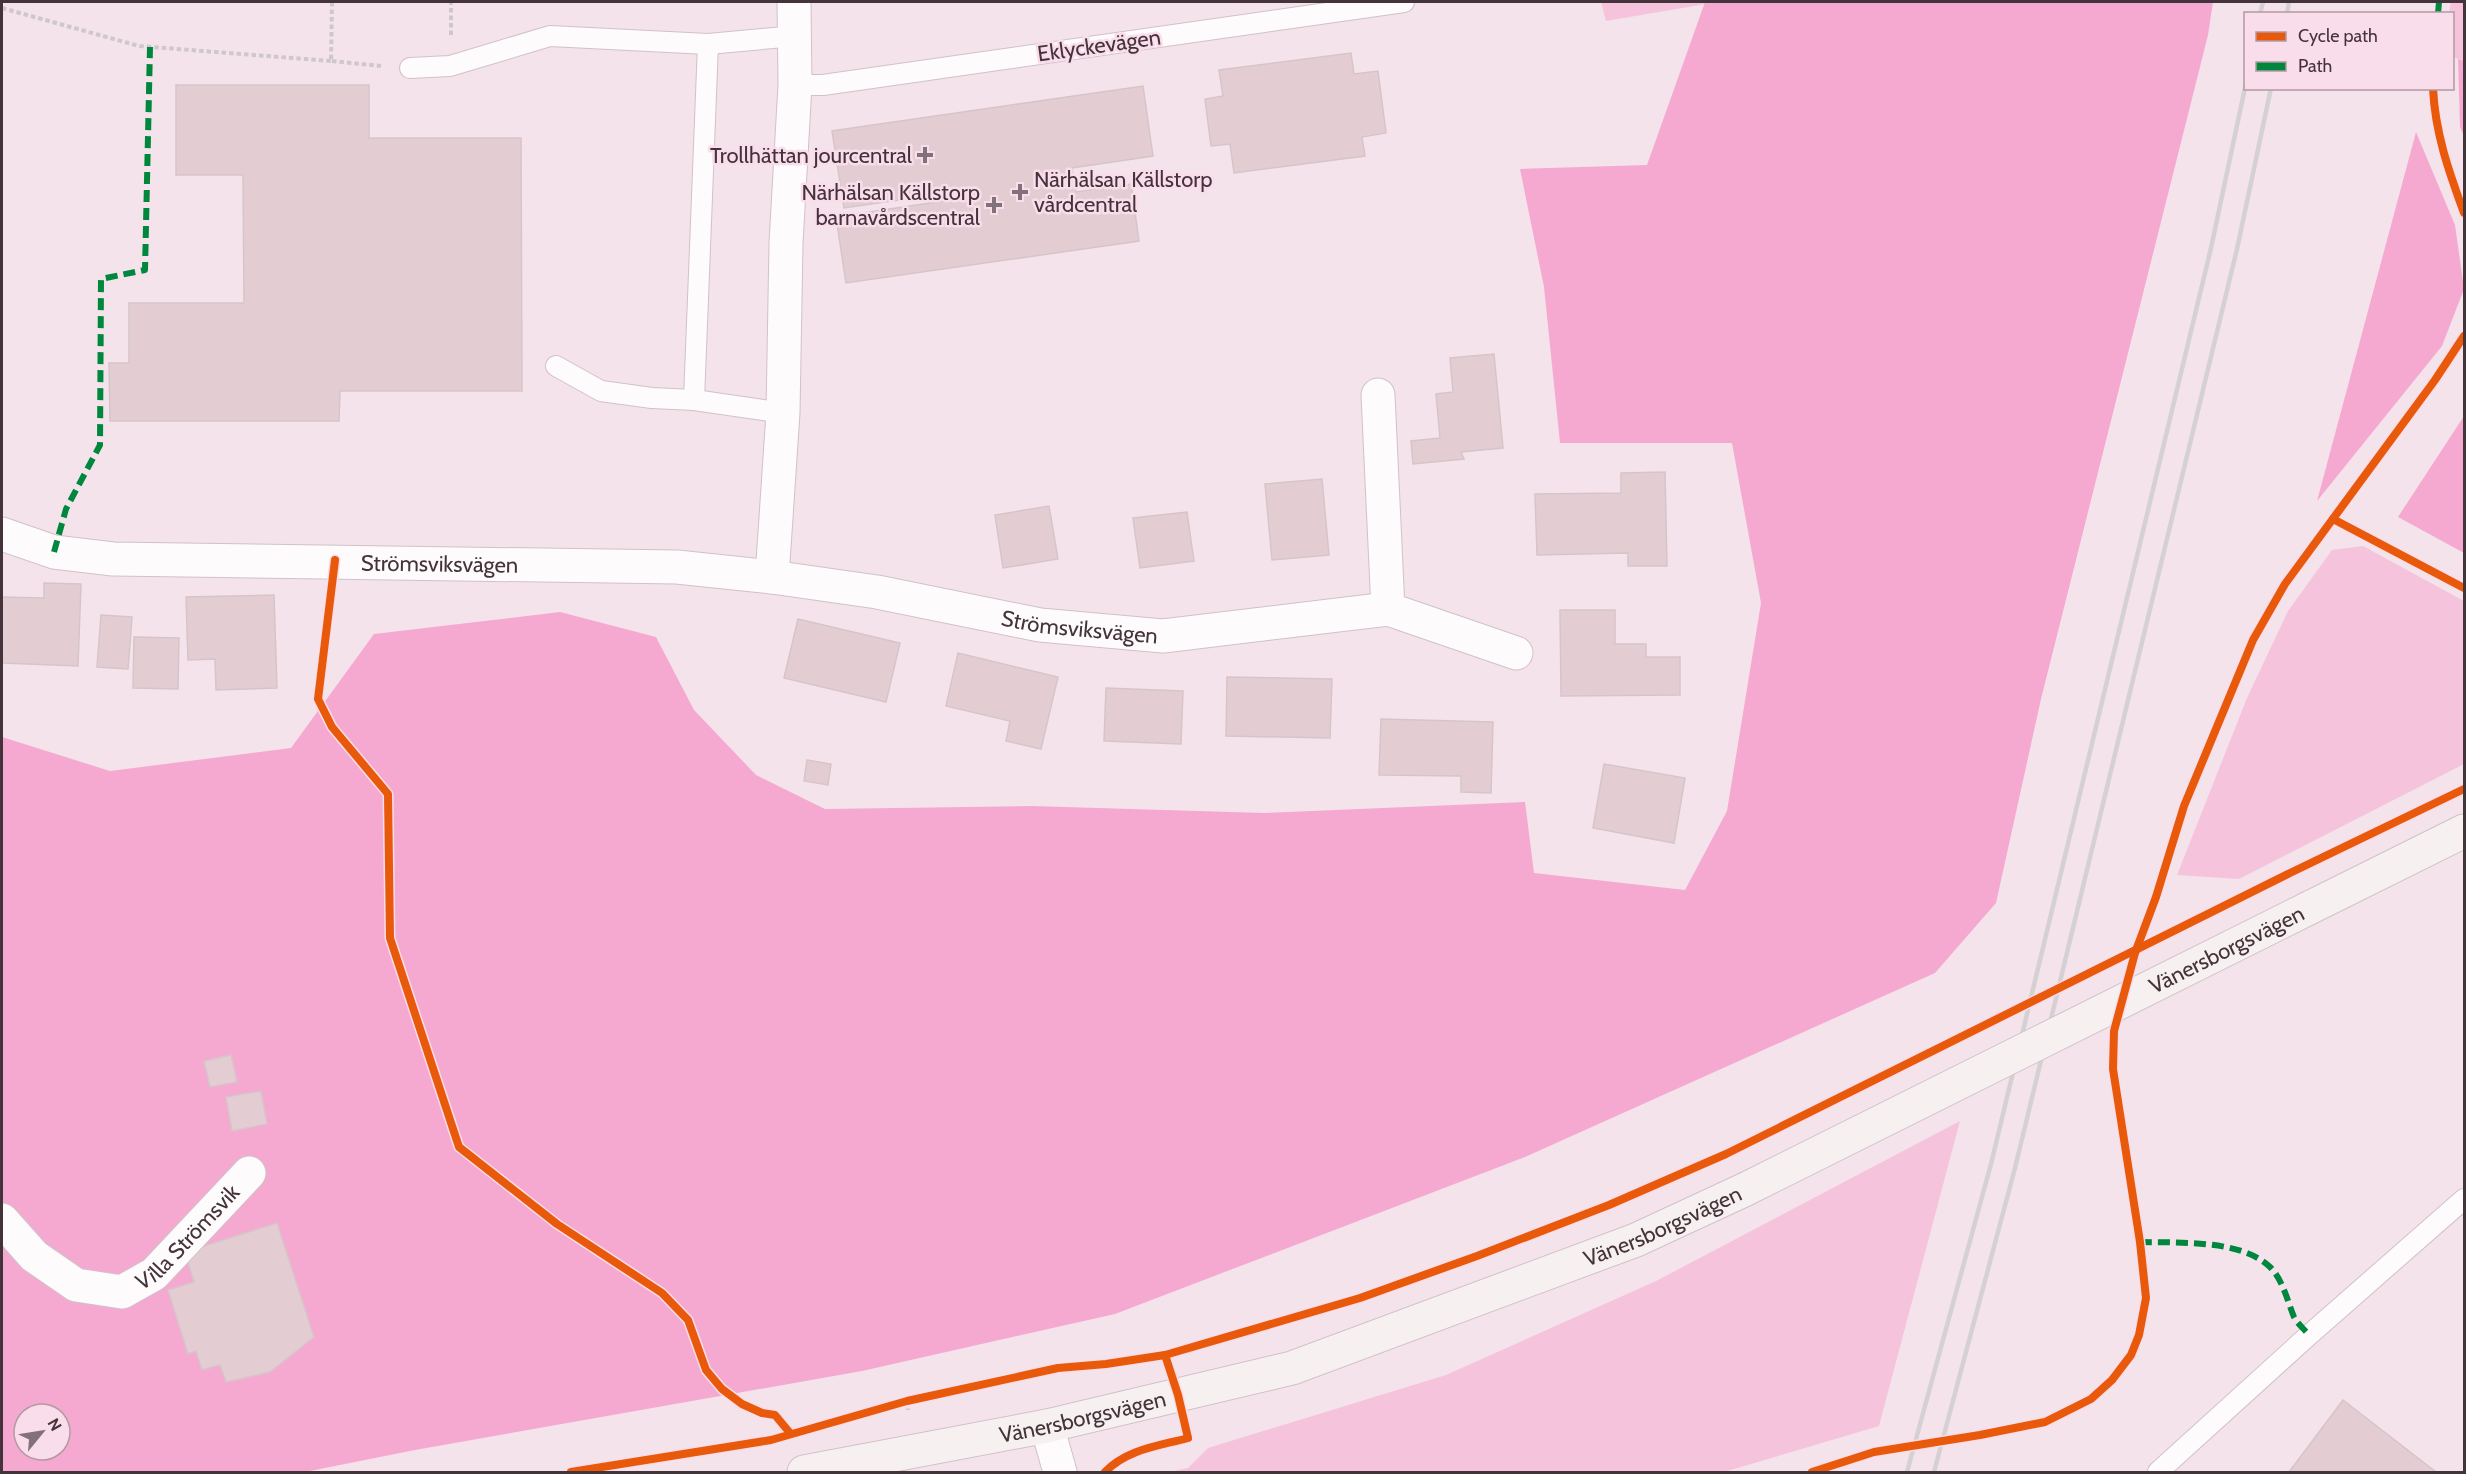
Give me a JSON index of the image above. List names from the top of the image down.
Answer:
{
  "streets": {
    "main road": ["Vänersborgsvägen"],
    "street": ["Strömsviksvägen", "Villa Strömsvik"],
    "lane": ["Eklyckevägen"]
  },
  "places": {
    "health": ["Trollhättan jourcentral", "Närhälsan Källstorp vårdcentral", "Närhälsan Källstorp barnavårdscentral"]
  },
  "legend": ["Cycle path", "Path"],
  "north": "top right"
}
